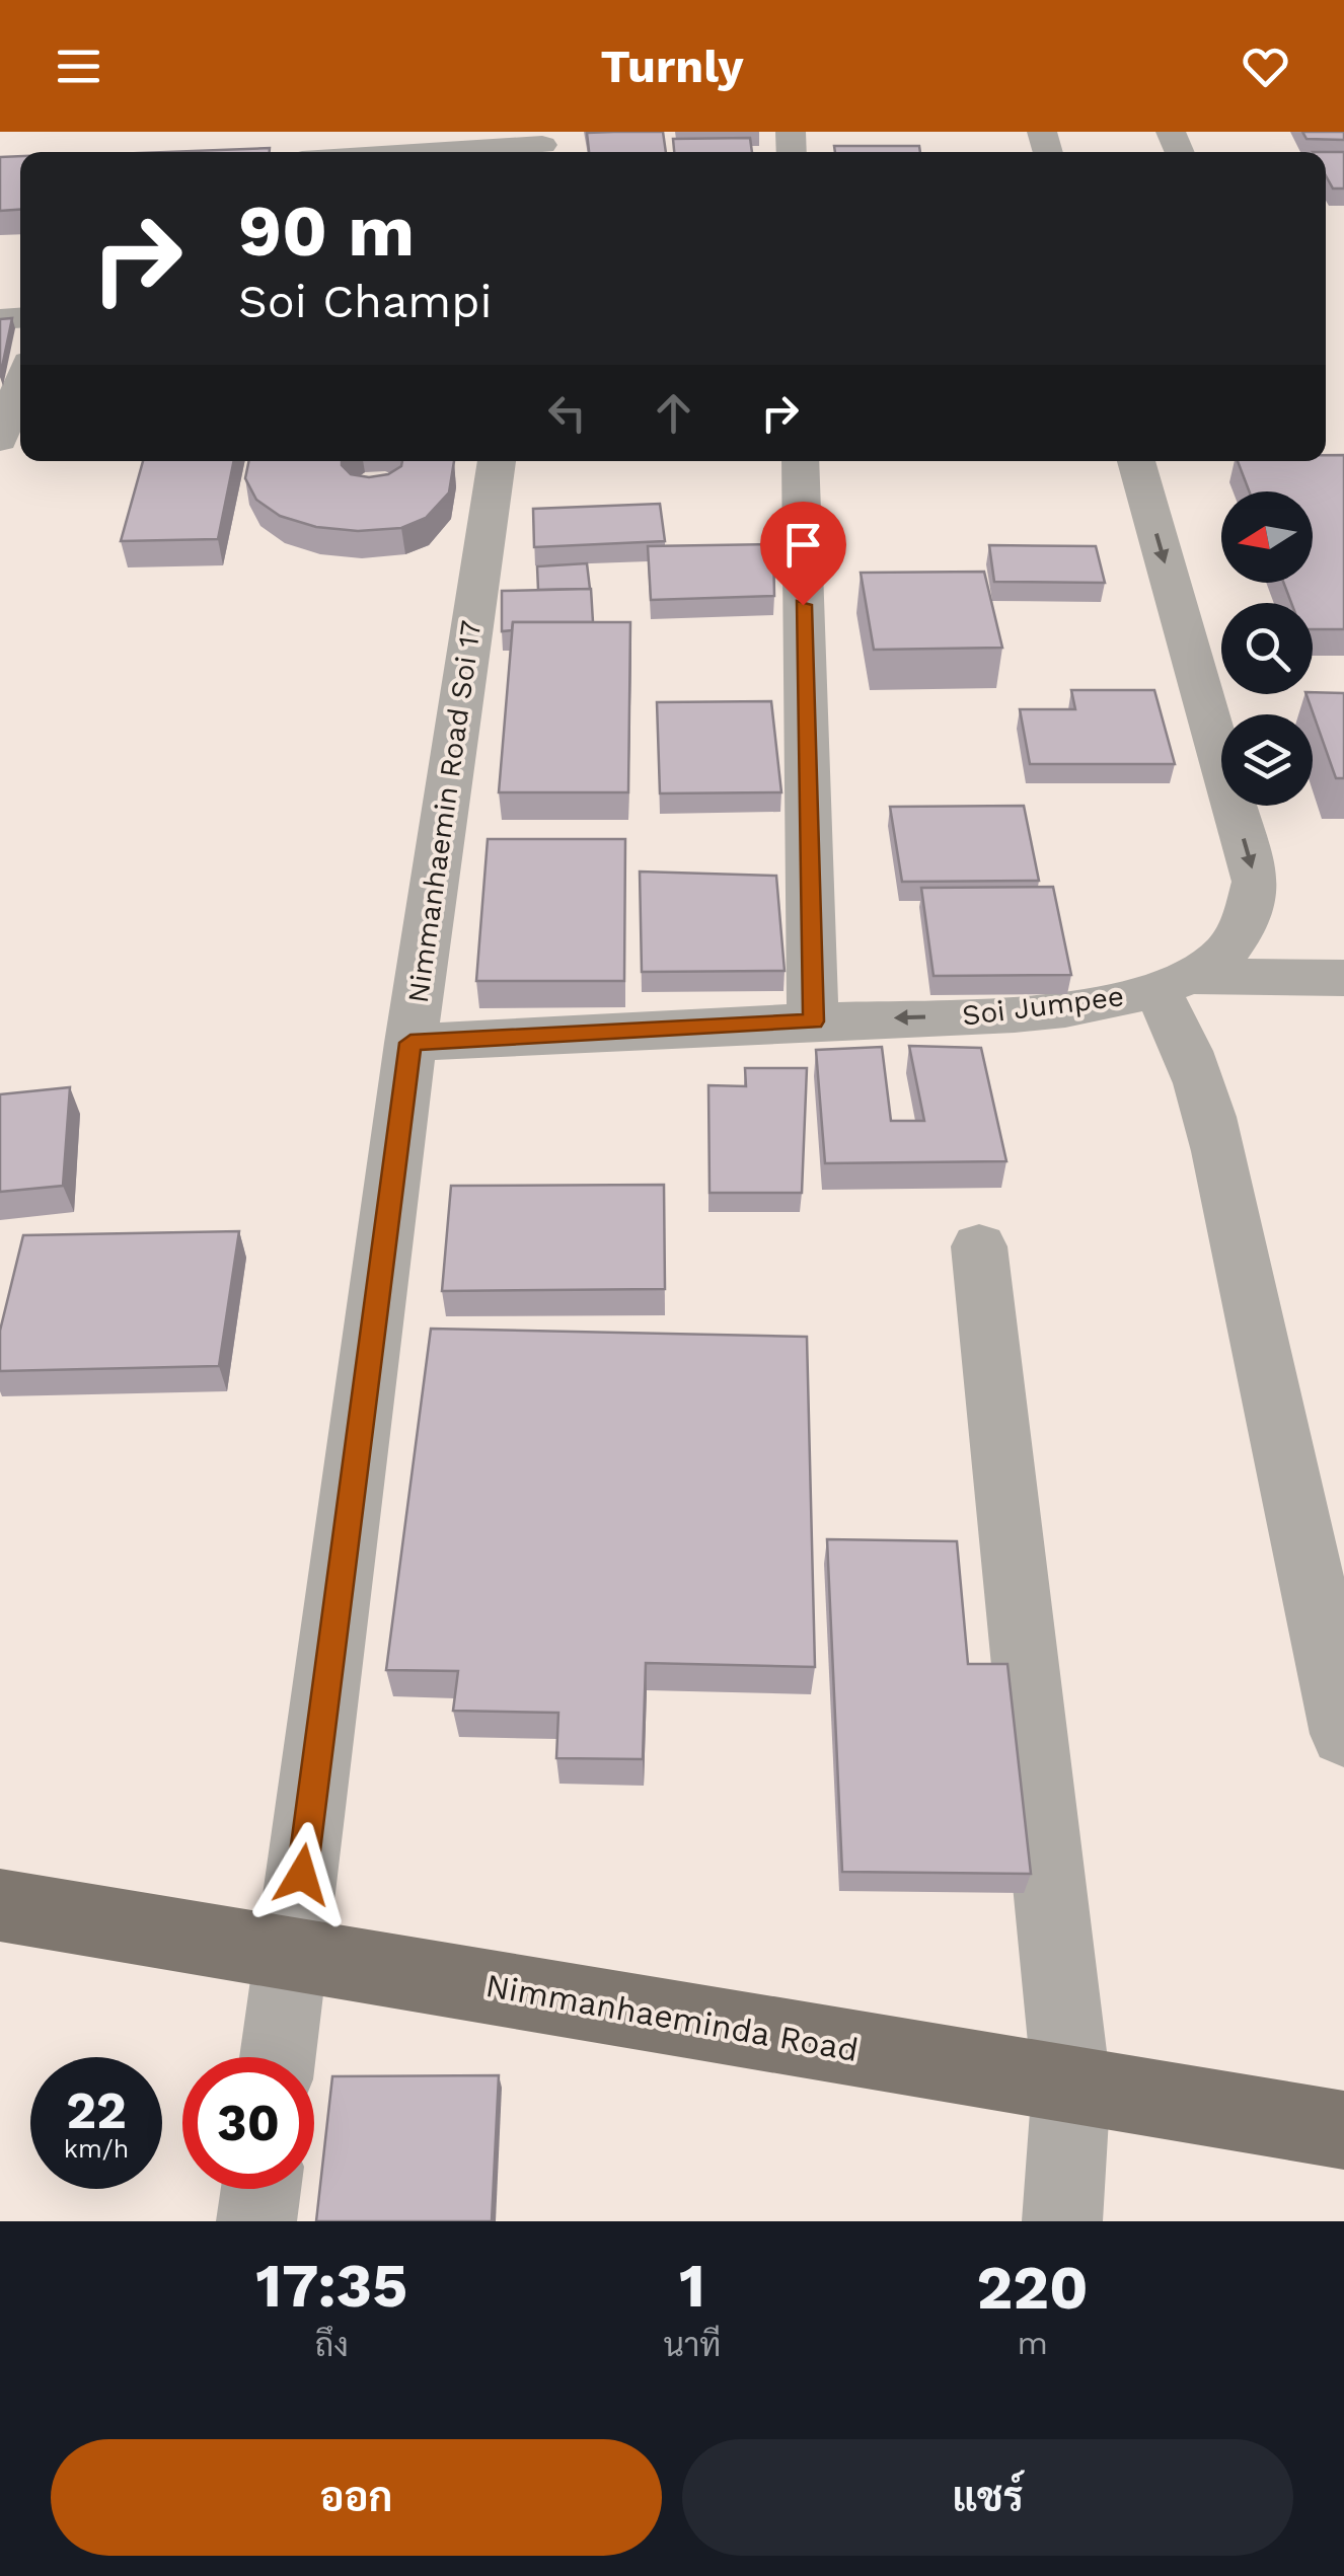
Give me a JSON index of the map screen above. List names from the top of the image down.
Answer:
{
  "streets": {
    "main road": ["Nimmanhaeminda Road"],
    "street": ["Nimmanhaemin Road Soi 17", "Soi Jumpee"]
  },
  "crossings": [
    ["Nimmanhaemin Road Soi 17", "Soi Jumpee"],
    ["Nimmanhaemin Road Soi 17", "Nimmanhaeminda Road"]
  ],
  "north": "left",
  "page": {
    "header": "Turnly",
    "turn": ["90 m", "Soi Champi"],
    "speed": "22 km/h",
    "limit": "30",
    "eta": [
      "17:35",
      "ถึง",
      "1",
      "นาที",
      "220",
      "m"
    ],
    "buttons": ["ออก", "แชร์"]
  }
}
